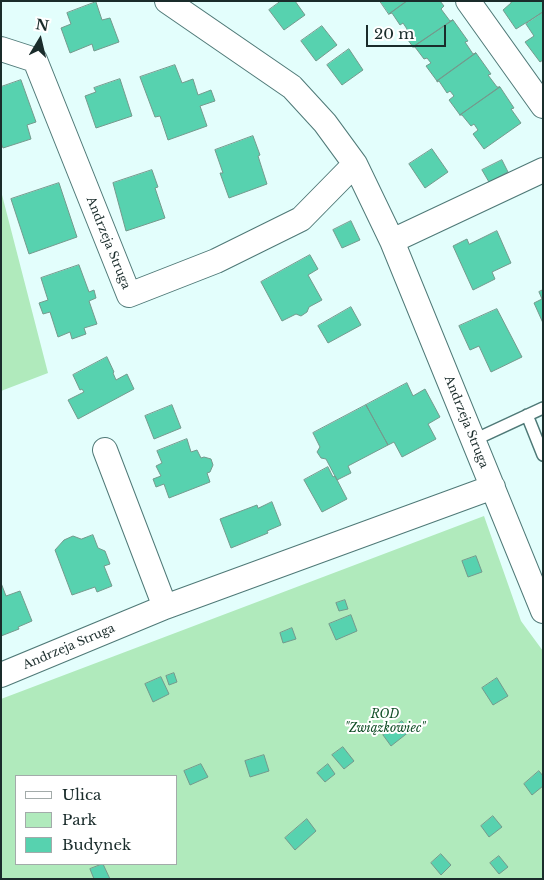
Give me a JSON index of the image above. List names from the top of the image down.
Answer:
{
  "streets": {
    "street": ["Andrzeja Struga"]
  },
  "parks": ["ROD \"Związkowiec\""],
  "legend": ["Ulica", "Park", "Budynek"],
  "scale_bar": "20 m",
  "north": "top"
}
